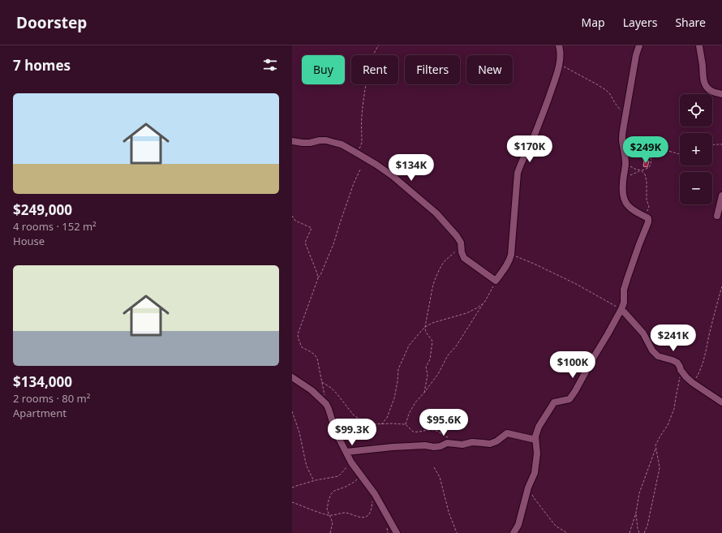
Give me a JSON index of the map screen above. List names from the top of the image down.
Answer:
{
  "page": {
    "header": "Doorstep",
    "nav": ["Map", "Layers", "Share"],
    "heading": "7 homes",
    "chip": [
      "Buy",
      "Rent",
      "Filters",
      "New"
    ],
    "list": [
      {
        "name": "$249,000",
        "note": "4 rooms · 152 m² · House"
      },
      {
        "name": "$134,000",
        "note": "2 rooms · 80 m² · Apartment"
      }
    ],
    "map_buttons": ["+", "−"],
    "price": [
      "$170K",
      "$249K",
      "$134K",
      "$241K",
      "$100K",
      "$95.6K",
      "$99.3K"
    ]
  }
}
